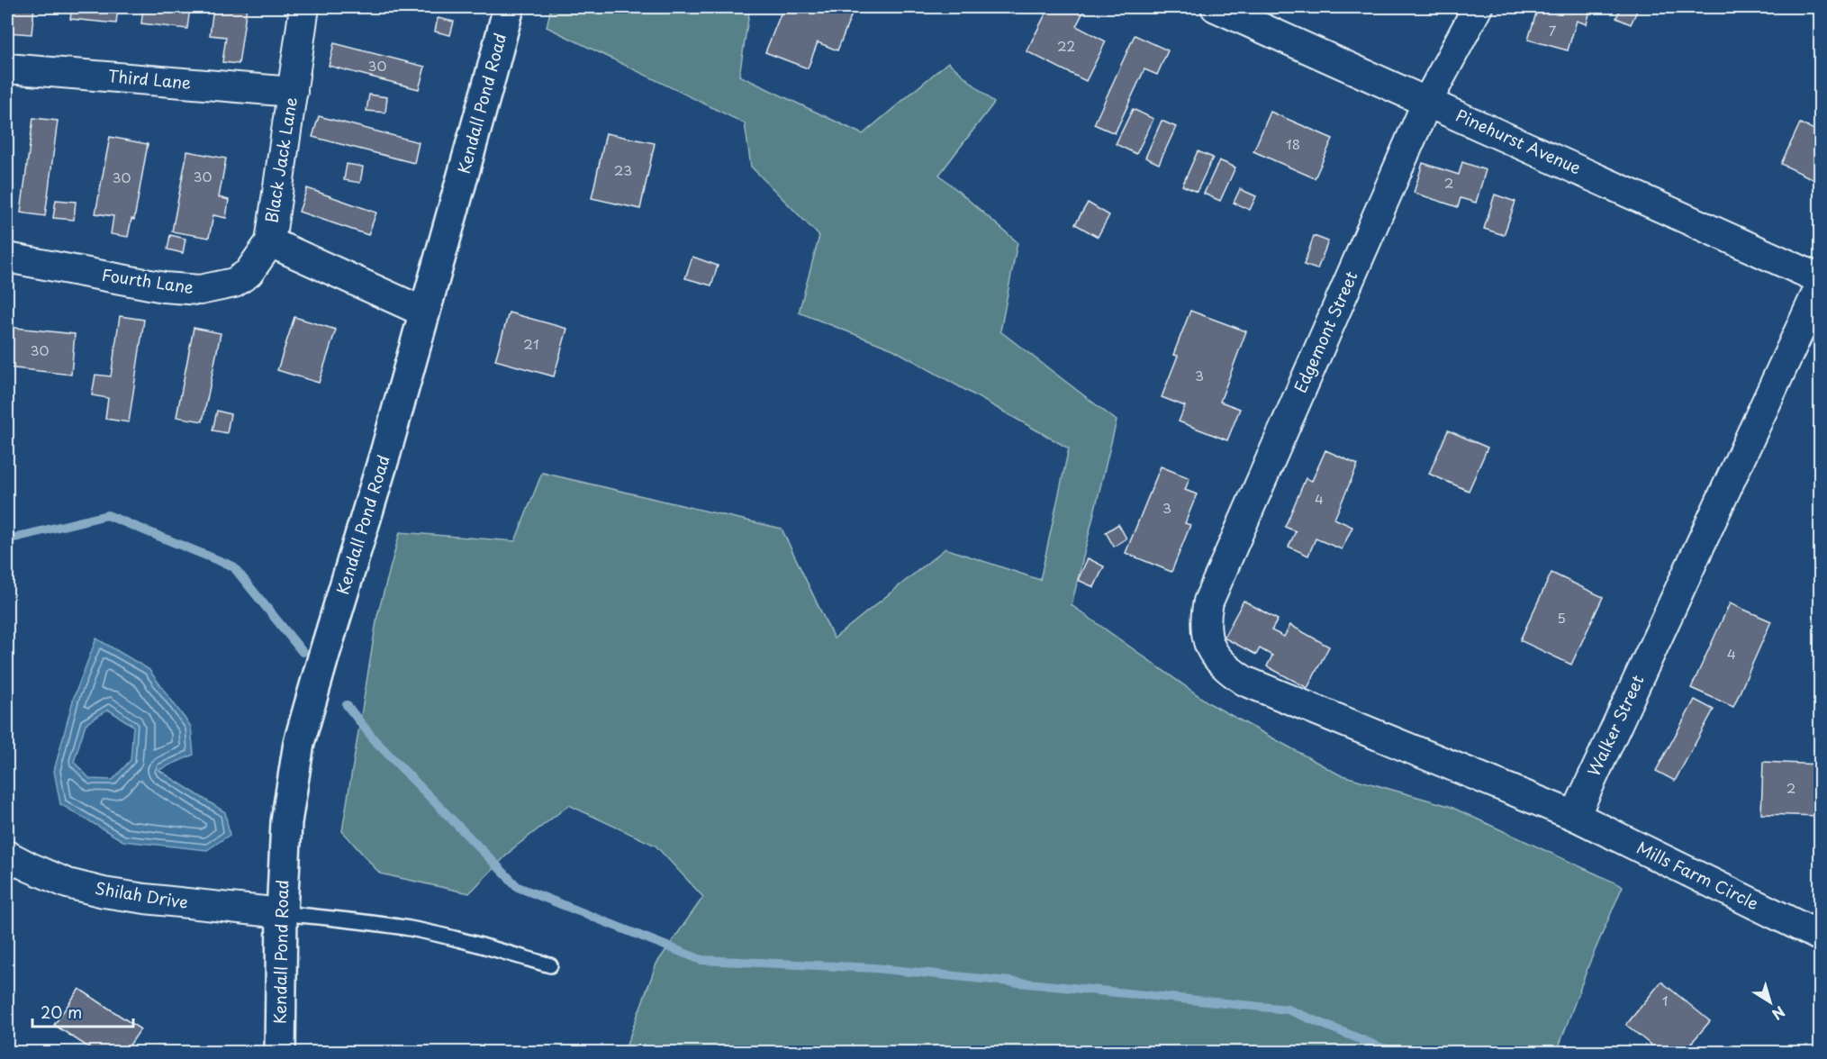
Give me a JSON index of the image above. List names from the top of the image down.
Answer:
{
  "streets": {
    "street": [
      "Third Lane",
      "Kendall Pond Road",
      "Pinehurst Avenue",
      "Black Jack Lane",
      "Fourth Lane",
      "Edgemont Street",
      "Walker Street",
      "Mills Farm Circle",
      "Shilah Drive"
    ]
  },
  "crossings": [
    ["Third Lane", "Black Jack Lane"],
    ["Kendall Pond Road", "Black Jack Lane"],
    ["Kendall Pond Road", "Shilah Drive"],
    ["Pinehurst Avenue", "Edgemont Street"],
    ["Black Jack Lane", "Fourth Lane"],
    ["Edgemont Street", "Walker Street"],
    ["Edgemont Street", "Mills Farm Circle"],
    ["Walker Street", "Mills Farm Circle"]
  ],
  "house_numbers": [
    "7",
    "22",
    "30",
    "18",
    "23",
    "30",
    "30",
    "2",
    "21",
    "30",
    "3",
    "4",
    "3",
    "5",
    "4",
    "2",
    "1"
  ],
  "scale_bar": "20 m",
  "north": "bottom right"
}
